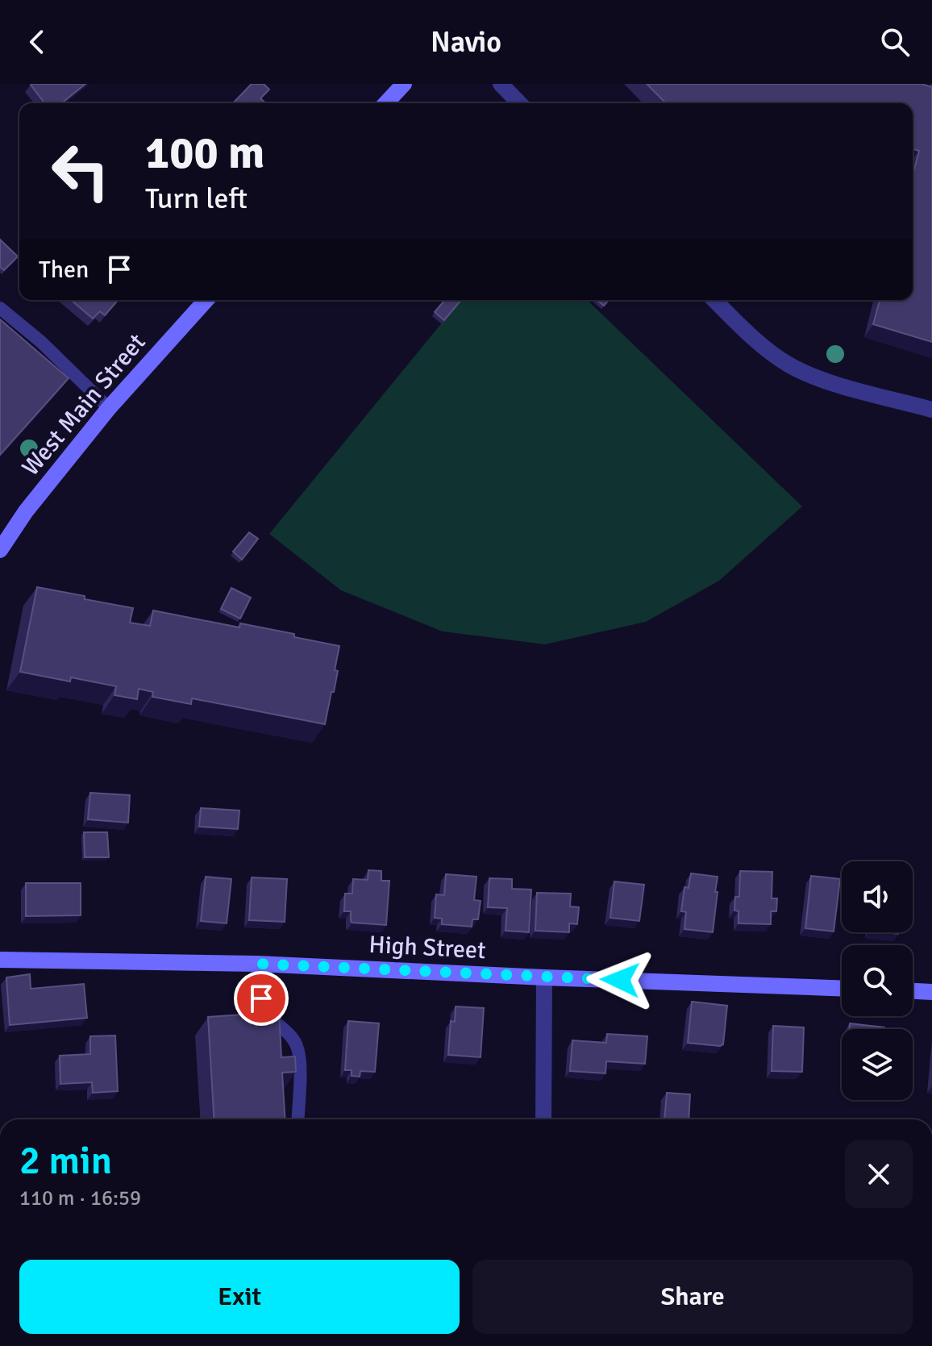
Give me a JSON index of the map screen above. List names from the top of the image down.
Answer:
{
  "streets": {
    "main road": ["West Main Street", "High Street"]
  },
  "page": {
    "header": "Navio",
    "turn": ["100 m", "Turn left"],
    "then": "Then",
    "heading": ["2 min", "110 m · 16:59"],
    "buttons": ["Exit", "Share"]
  }
}
